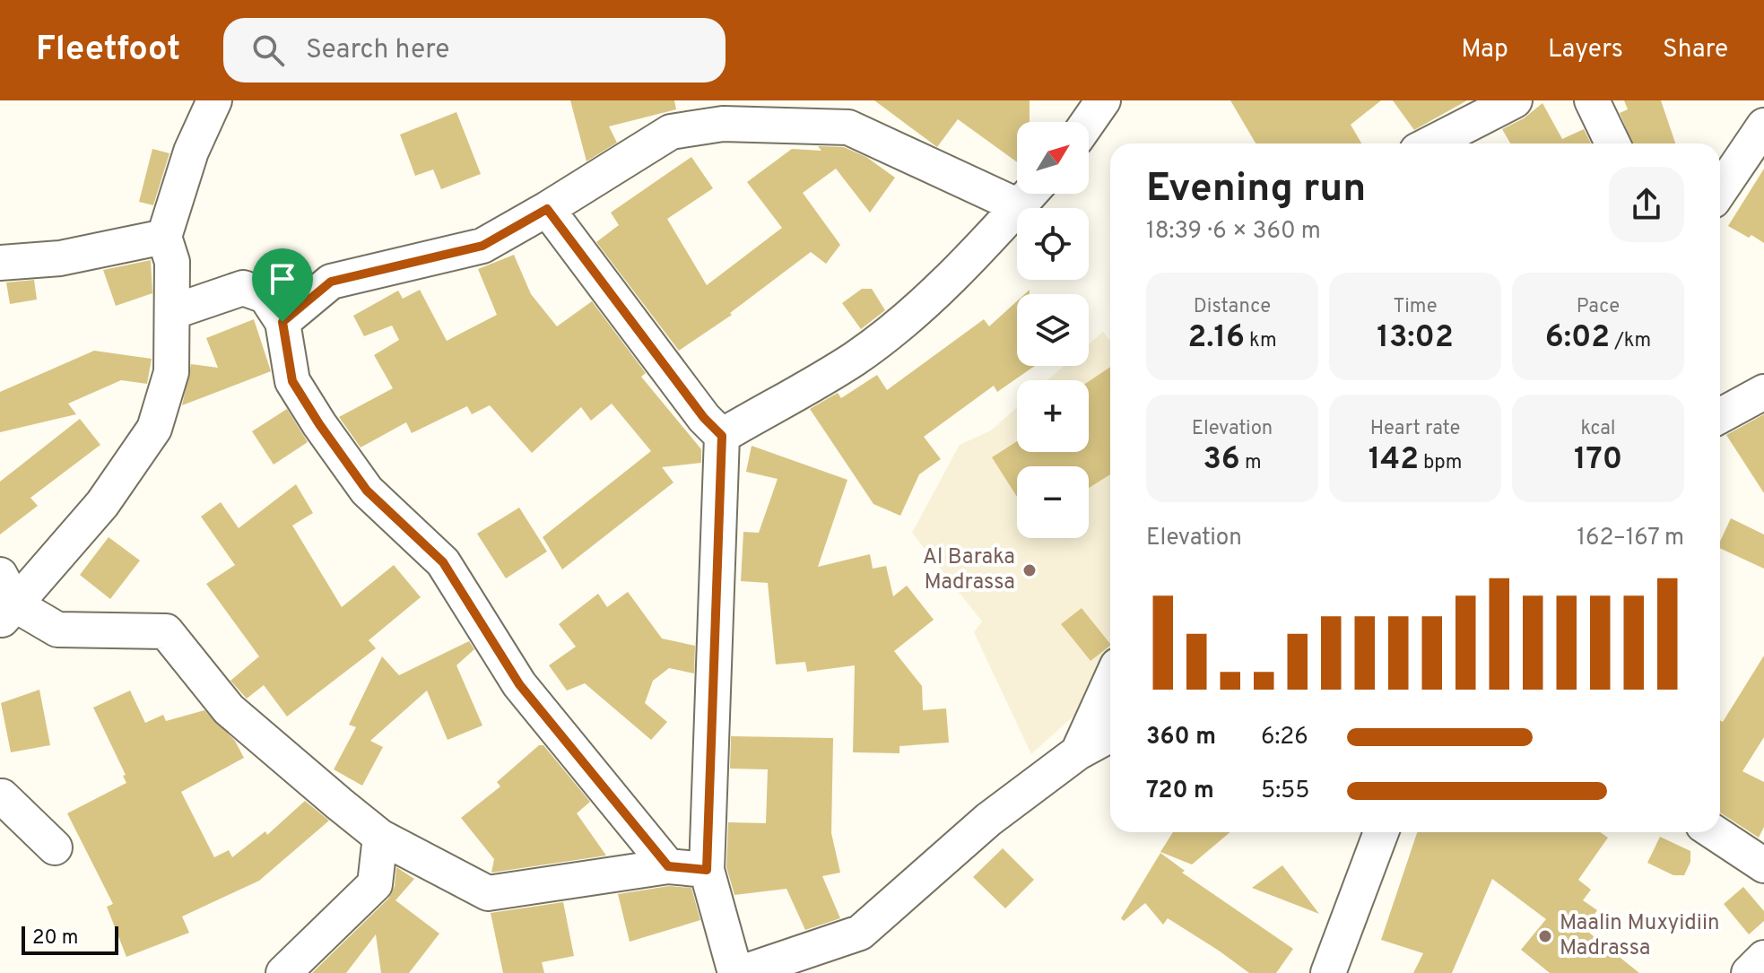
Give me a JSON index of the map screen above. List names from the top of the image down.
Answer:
{
  "places": ["Al Baraka Madrassa", "Maalin Muxyidiin Madrassa"],
  "scale_bar": "20 m",
  "north": "top right",
  "page": {
    "header": "Fleetfoot",
    "search": "Search here",
    "nav": ["Map", "Layers", "Share"],
    "map_buttons": ["+", "−"],
    "heading": ["Evening run", "18:39 · 6 × 360 m"],
    "stats": [
      ["Distance", "2.16 km"],
      ["Time", "13:02"],
      ["Pace", "6:02 /km"],
      ["Elevation", "36 m"],
      ["Heart rate", "142 bpm"],
      ["kcal", "170"]
    ],
    "chart": ["Elevation", "162–167 m"],
    "list": [
      {
        "name": "360 m",
        "note": "6:26"
      },
      {
        "name": "720 m",
        "note": "5:55"
      }
    ],
    "scale": "20 m"
  }
}
